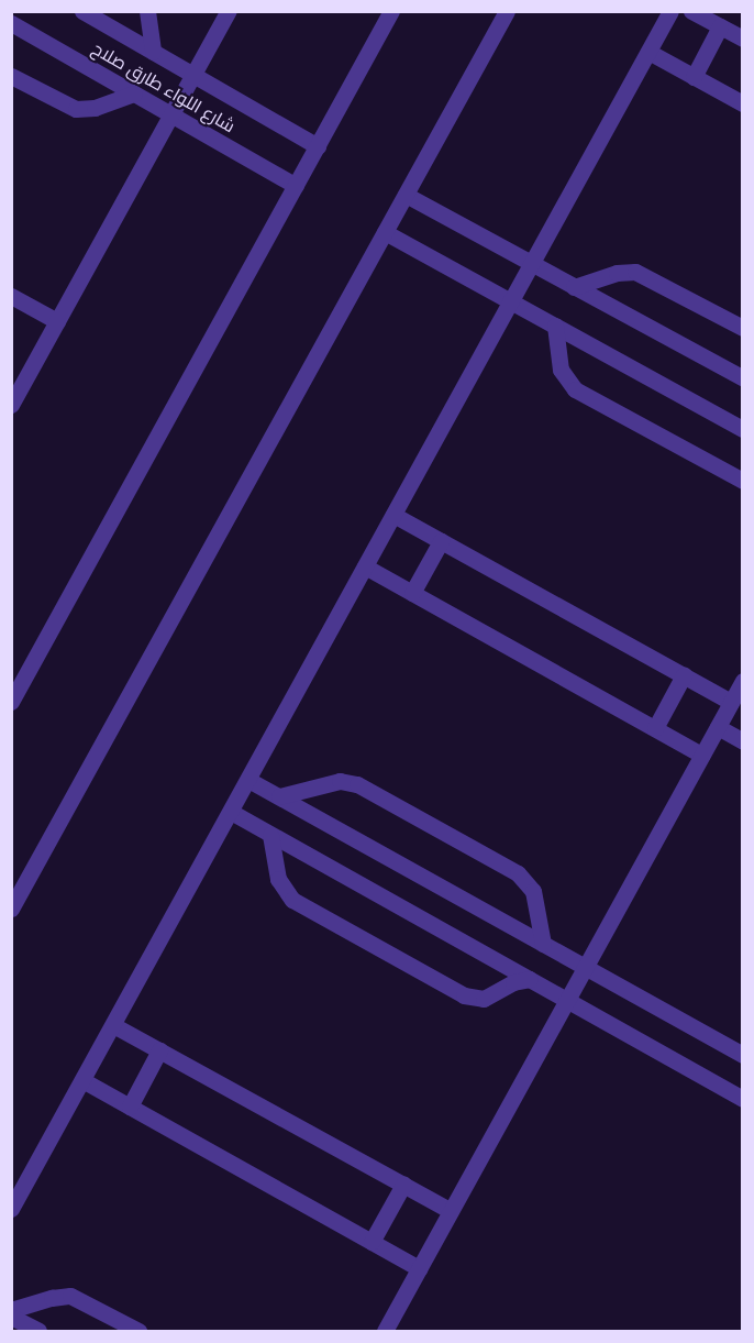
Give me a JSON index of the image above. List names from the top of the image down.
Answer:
{
  "streets": {
    "street": ["شارع اللواء طارق صلاح"]
  }
}
